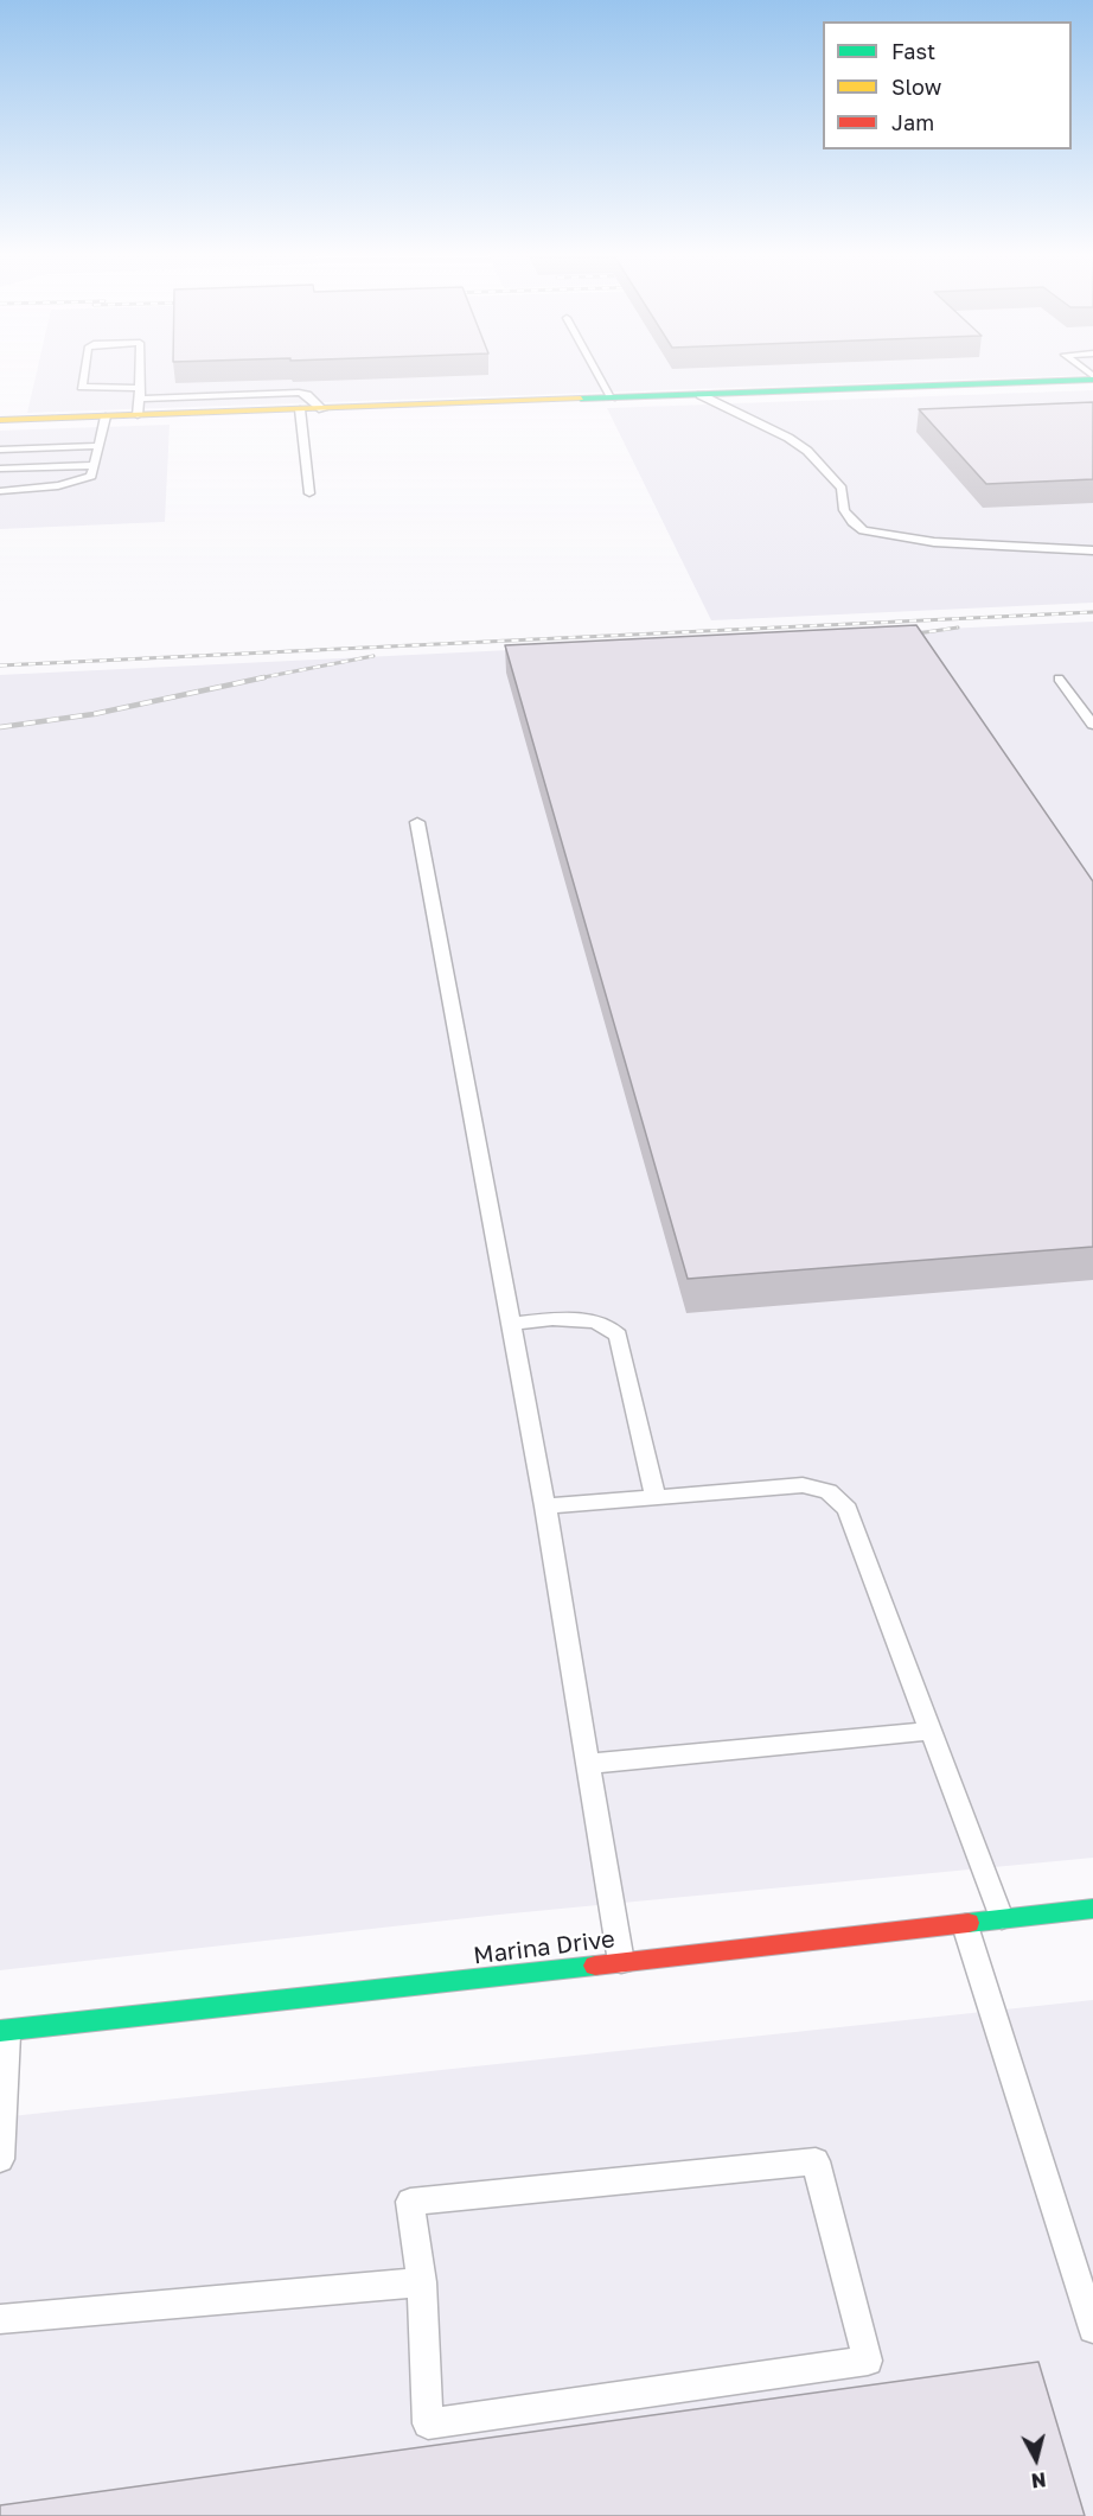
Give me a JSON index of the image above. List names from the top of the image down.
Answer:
{
  "streets": {
    "street": ["Marina Drive"]
  },
  "legend": ["Fast", "Slow", "Jam"],
  "north": "bottom"
}
